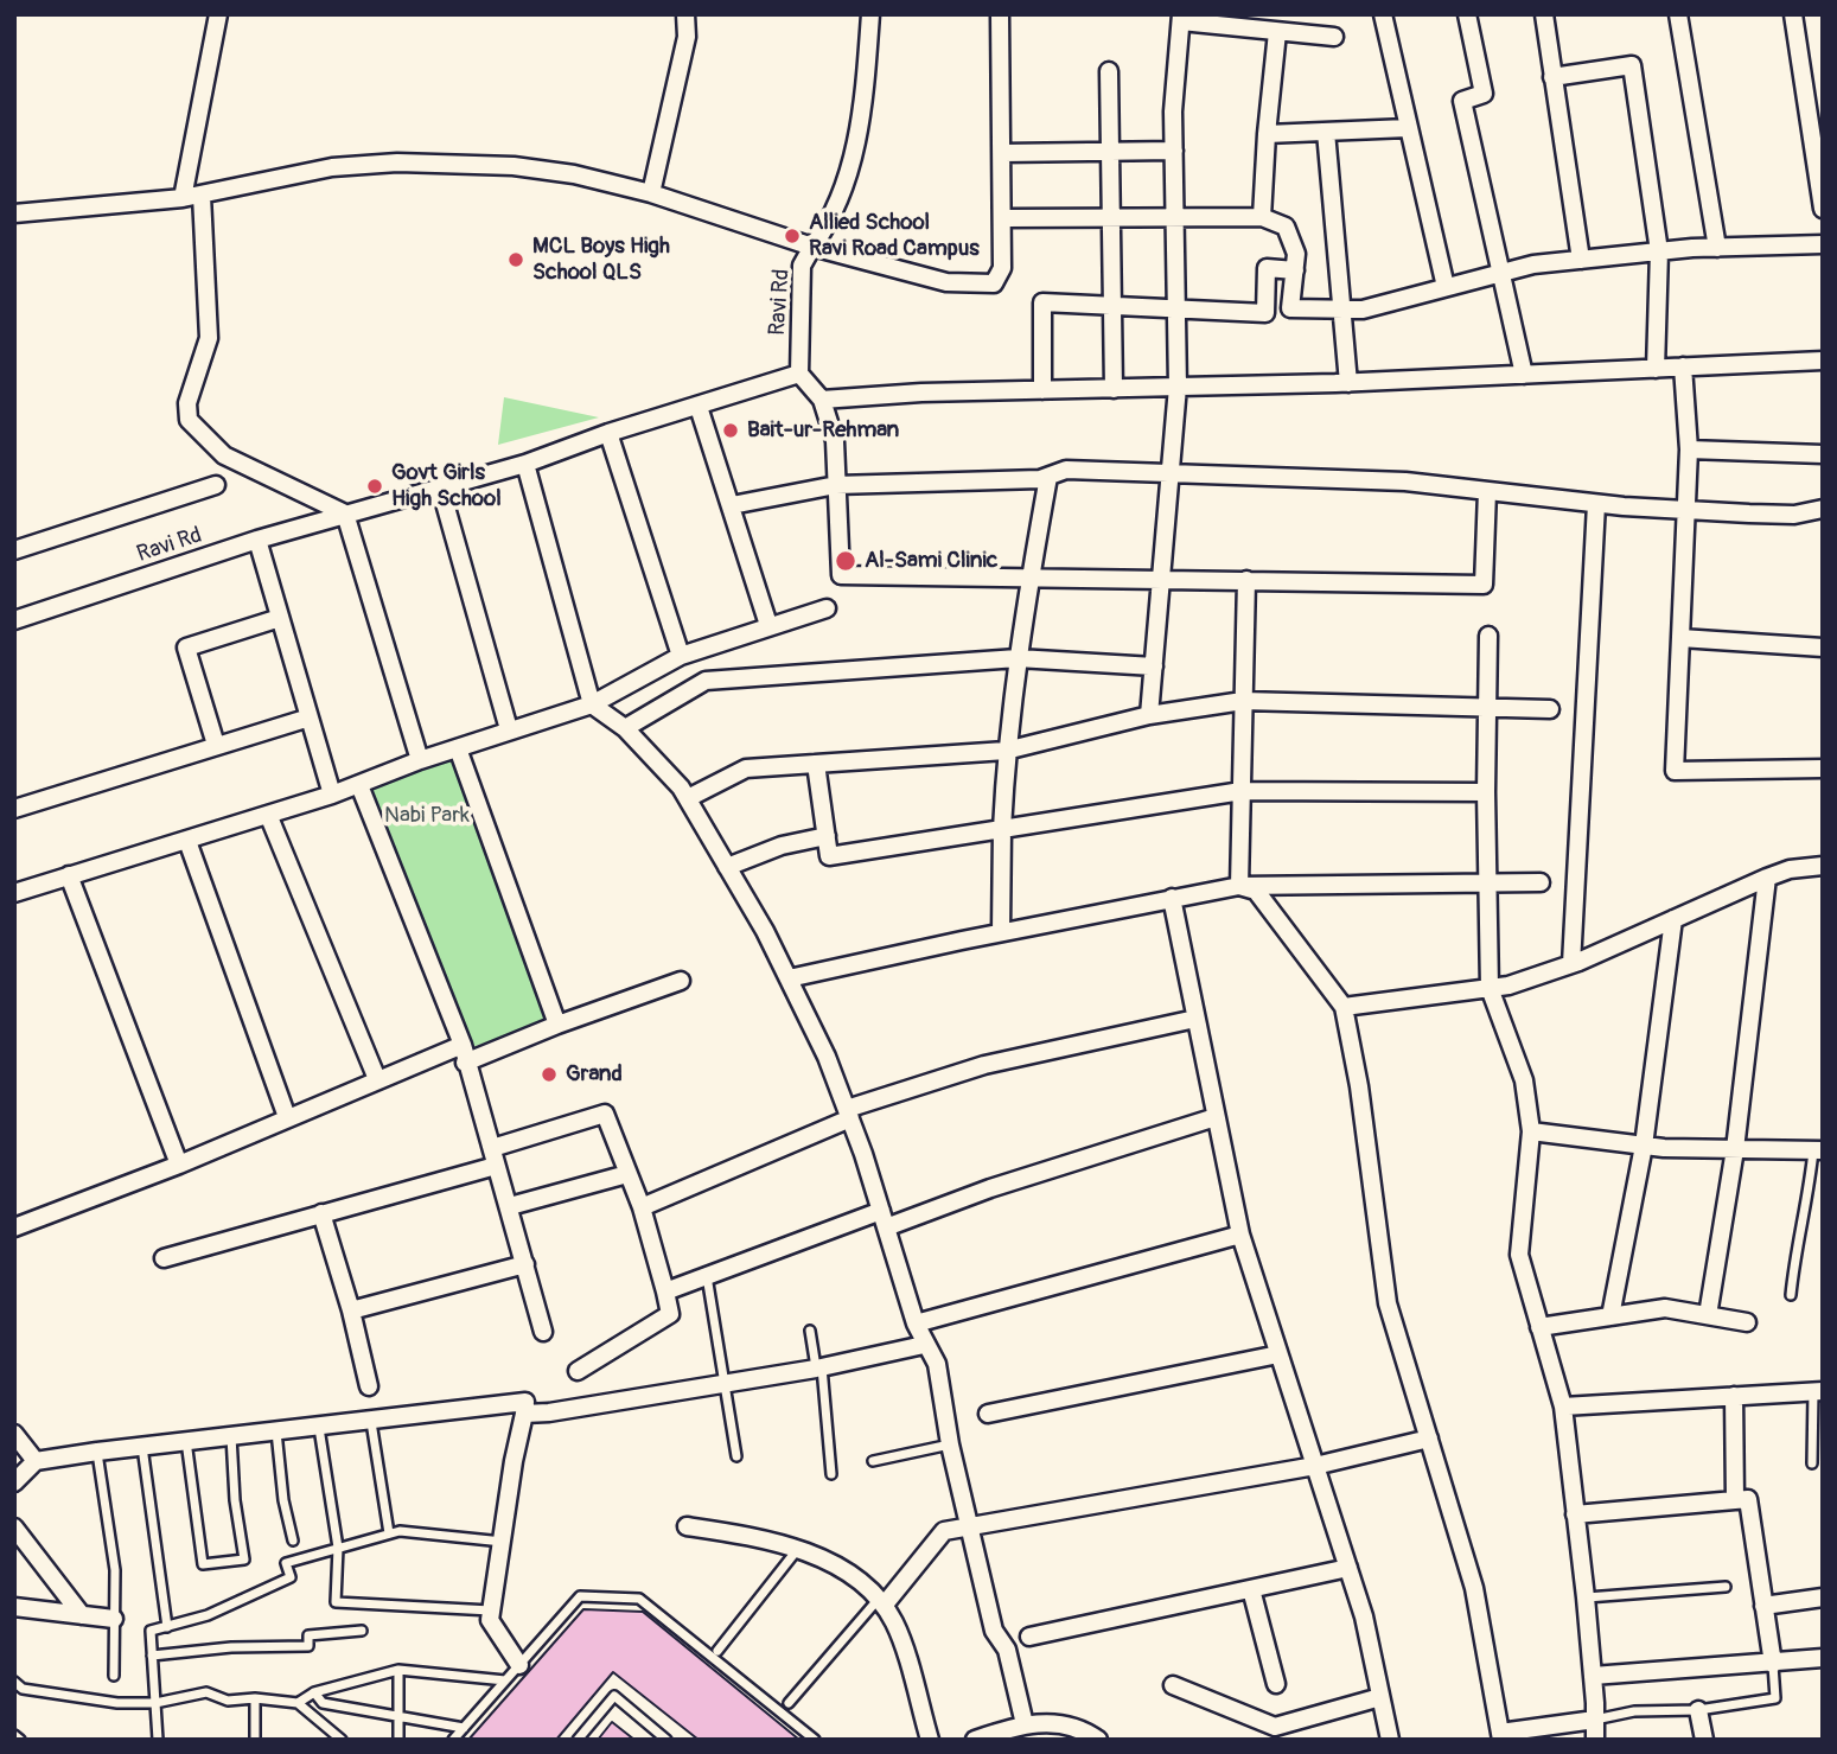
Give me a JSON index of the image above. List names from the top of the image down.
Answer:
{
  "streets": {
    "street": ["Ravi Rd"]
  },
  "parks": ["Nabi Park"],
  "places": [
    "Allied School Ravi Road Campus",
    "MCL Boys High School QLS",
    "Bait-ur-Rehman",
    "Govt Girls High School",
    "Al-Sami Clinic",
    "Grand"
  ]
}
